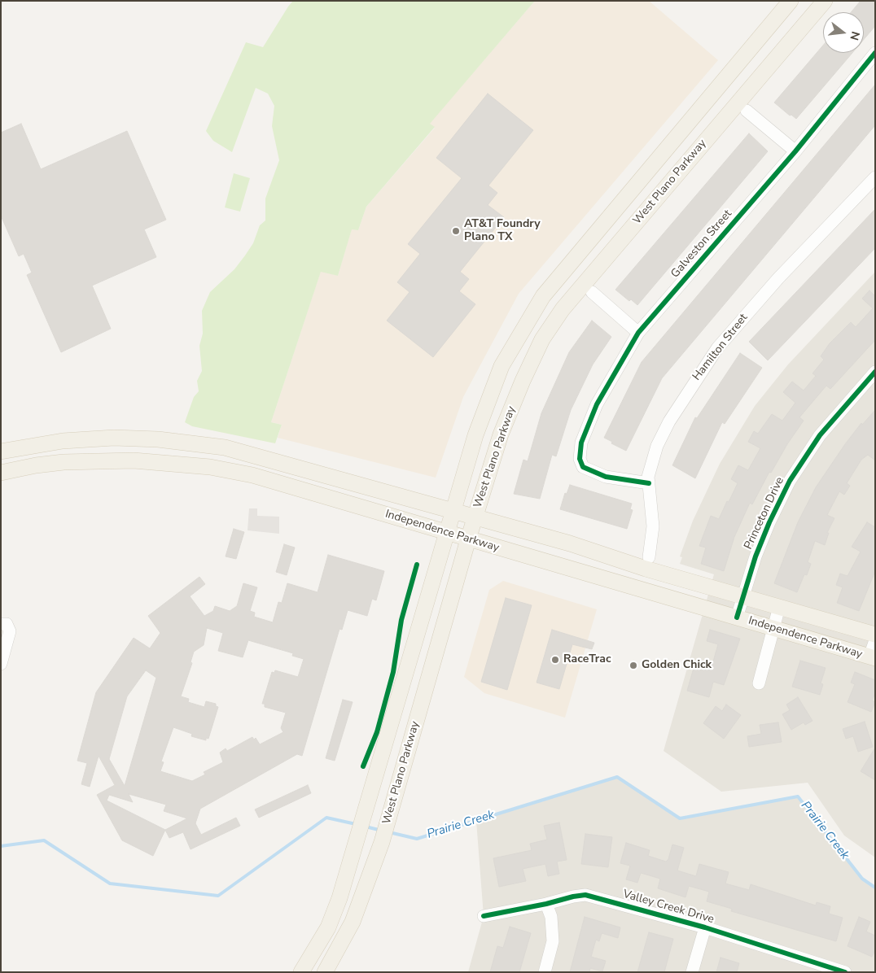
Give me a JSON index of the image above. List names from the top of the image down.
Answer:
{
  "streets": {
    "main road": ["West Plano Parkway", "Independence Parkway"],
    "street": [
      "Galveston Street",
      "Hamilton Street",
      "Princeton Drive",
      "Valley Creek Drive"
    ]
  },
  "crossings": [
    ["West Plano Parkway", "Independence Parkway"],
    ["Galveston Street", "Hamilton Street"],
    ["Princeton Drive", "Independence Parkway"]
  ],
  "water": ["Prairie Creek"],
  "places": ["AT&T Foundry Plano TX", "RaceTrac", "Golden Chick"],
  "north": "right"
}
